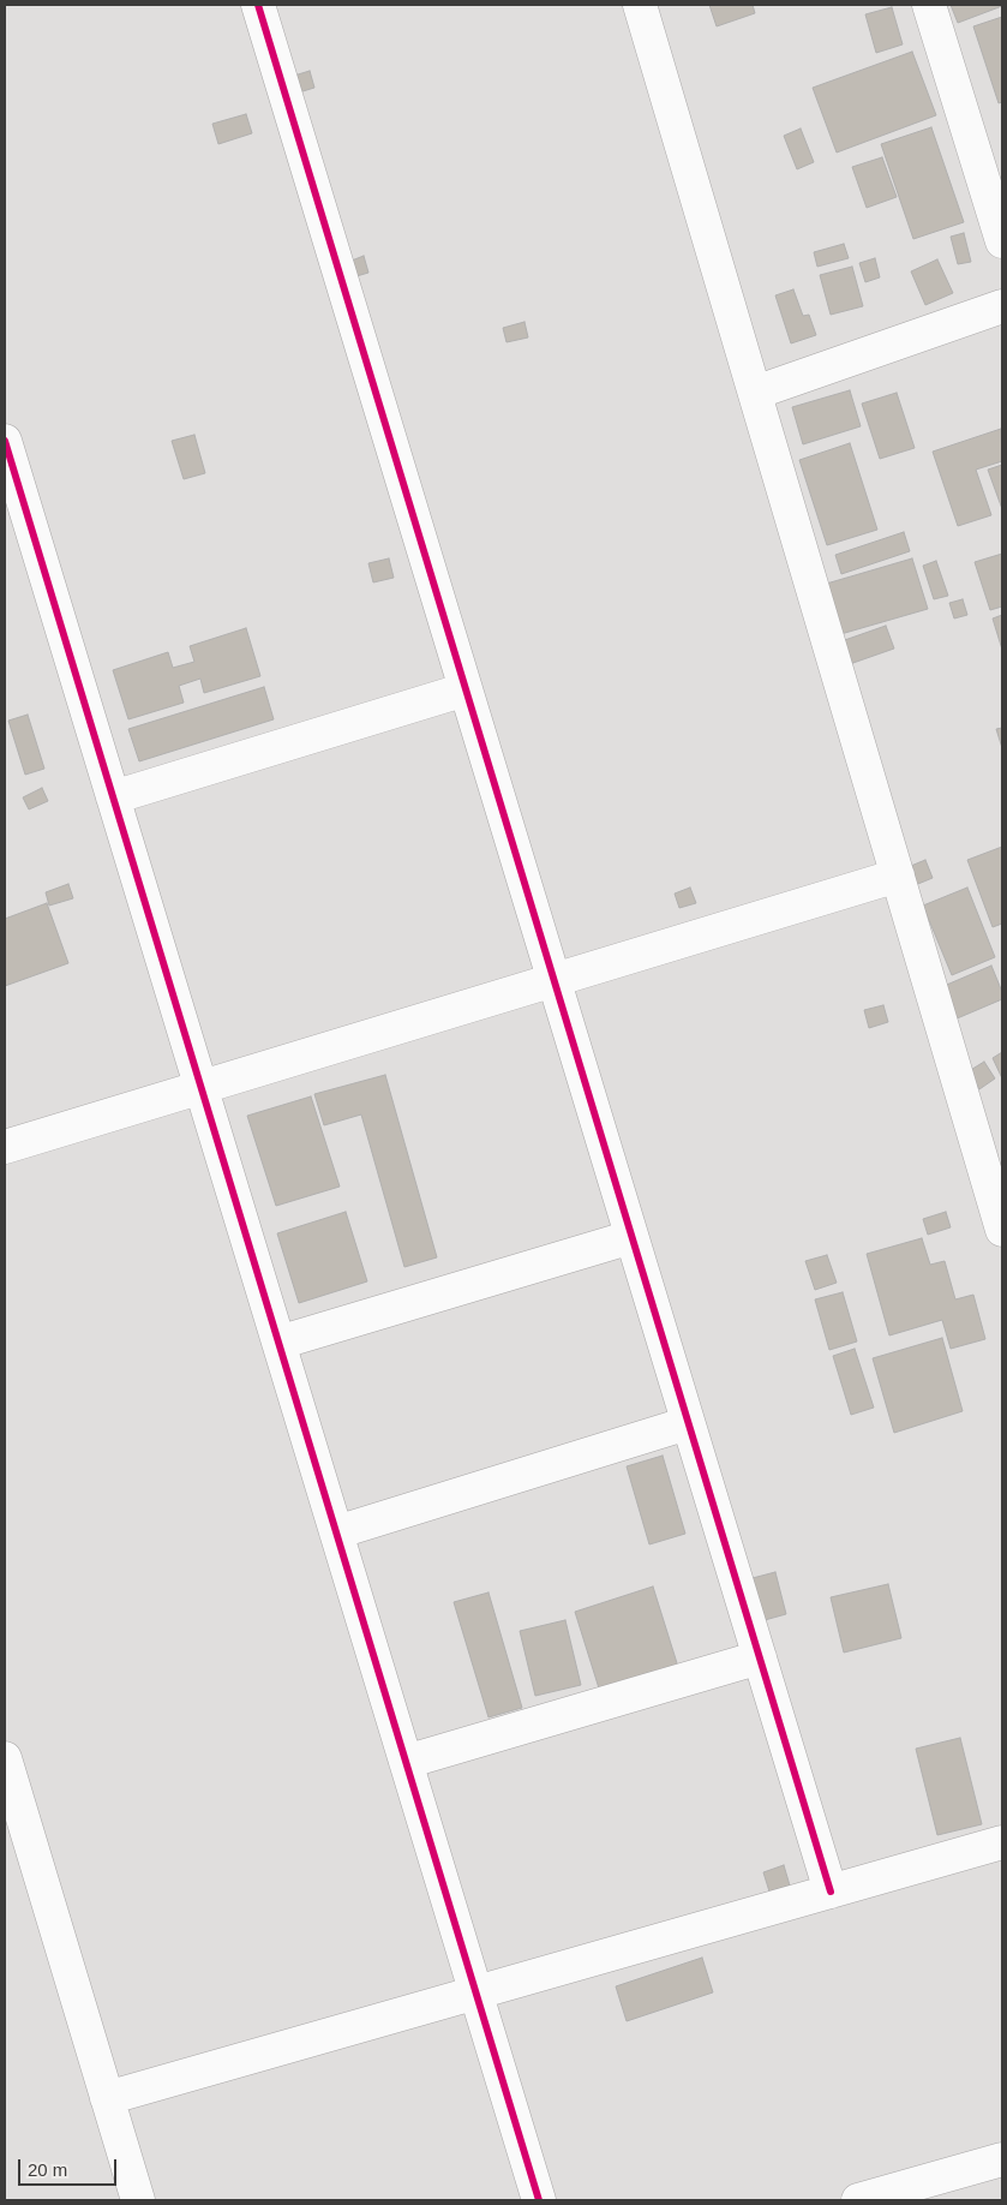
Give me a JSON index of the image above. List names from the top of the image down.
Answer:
{
  "scale_bar": "20 m"
}
